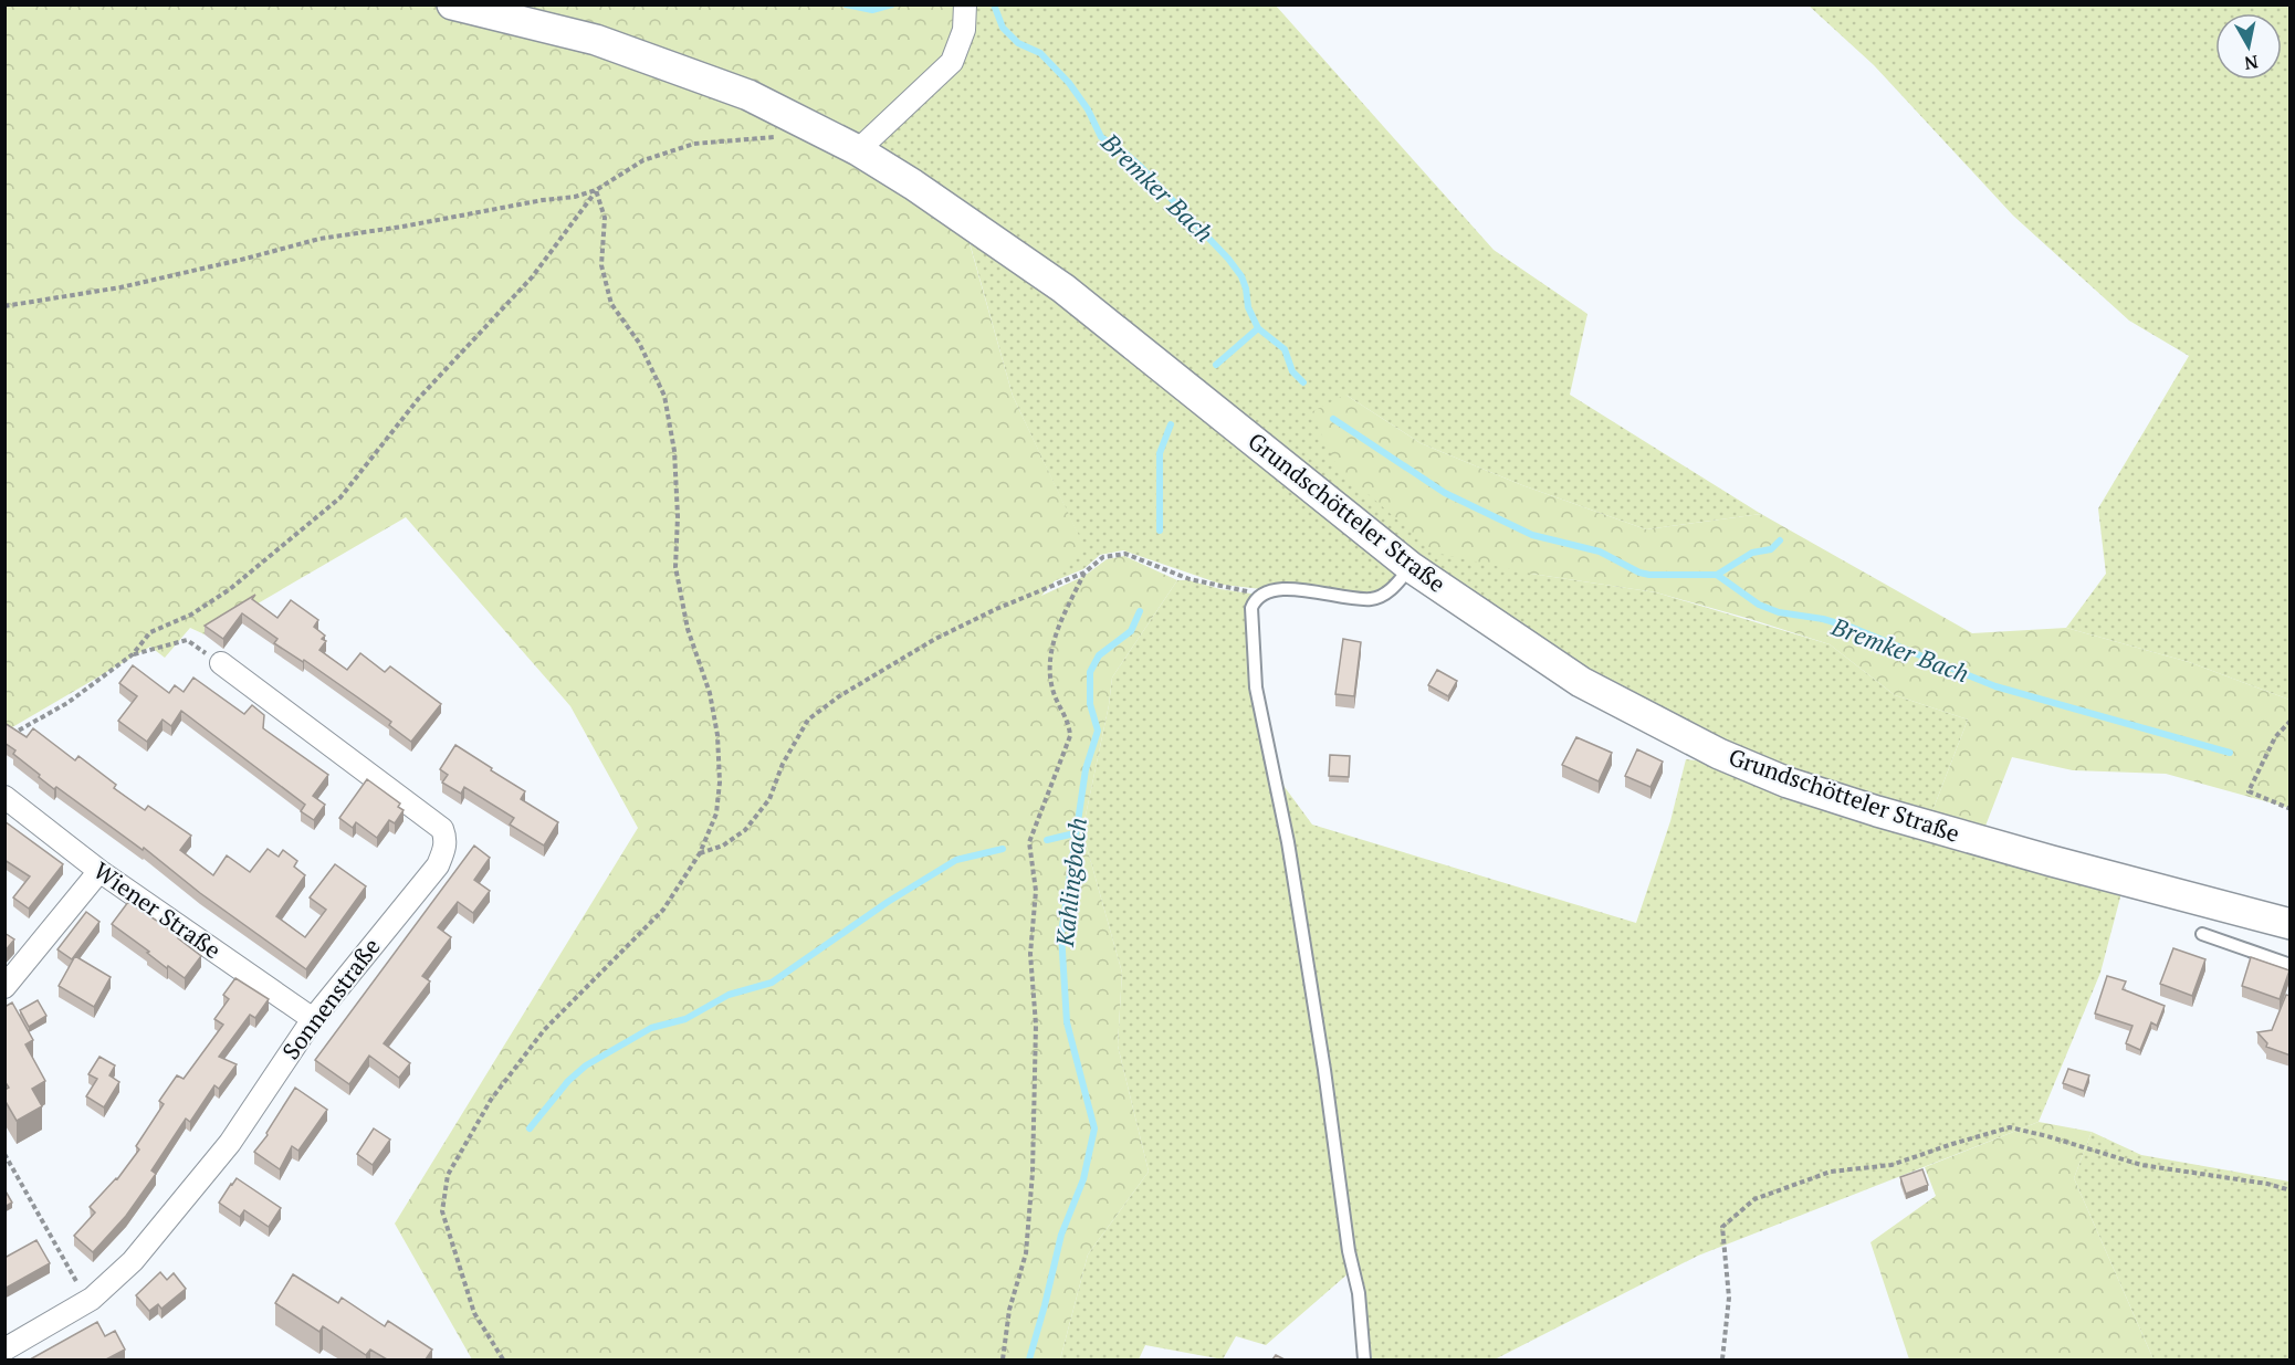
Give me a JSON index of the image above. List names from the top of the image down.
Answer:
{
  "streets": {
    "main road": ["Grundschötteler Straße"],
    "street": ["Wiener Straße", "Sonnenstraße"]
  },
  "crossings": [
    ["Wiener Straße", "Sonnenstraße"]
  ],
  "water": ["Bremker Bach", "Kahlingbach"],
  "north": "bottom"
}
